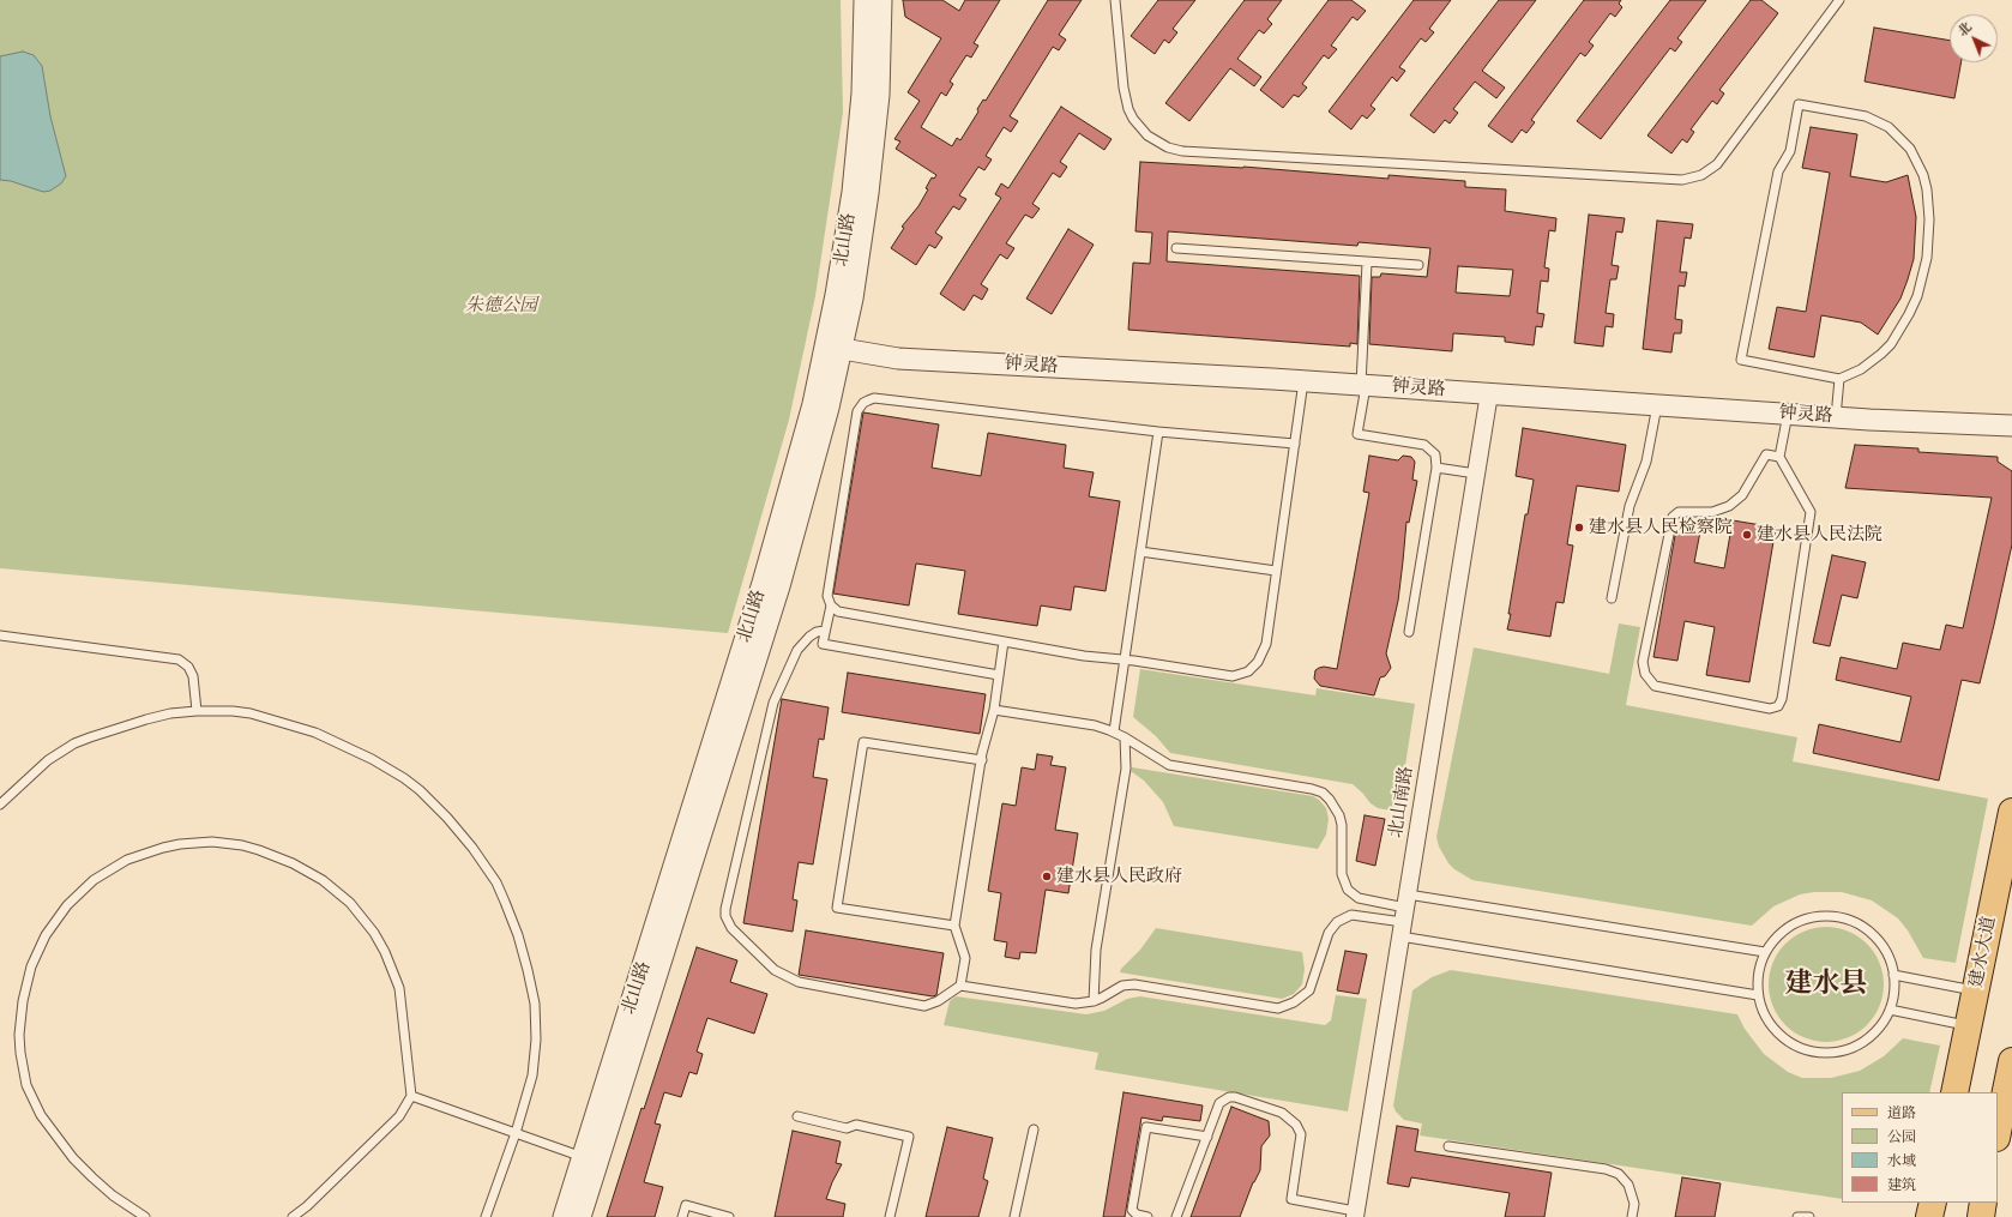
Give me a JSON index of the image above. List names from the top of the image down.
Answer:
{
  "streets": {
    "main road": ["建水大道"],
    "street": ["北山路", "钟灵路", "北山南路"]
  },
  "crossings": [
    ["北山路", "钟灵路"],
    ["钟灵路", "北山南路"]
  ],
  "districts": ["建水县"],
  "parks": ["朱德公园"],
  "places": ["建水县人民检察院", "建水县人民法院", "建水县人民政府"],
  "legend": [
    "道路",
    "公园",
    "水域",
    "建筑"
  ],
  "north": "top left"
}
